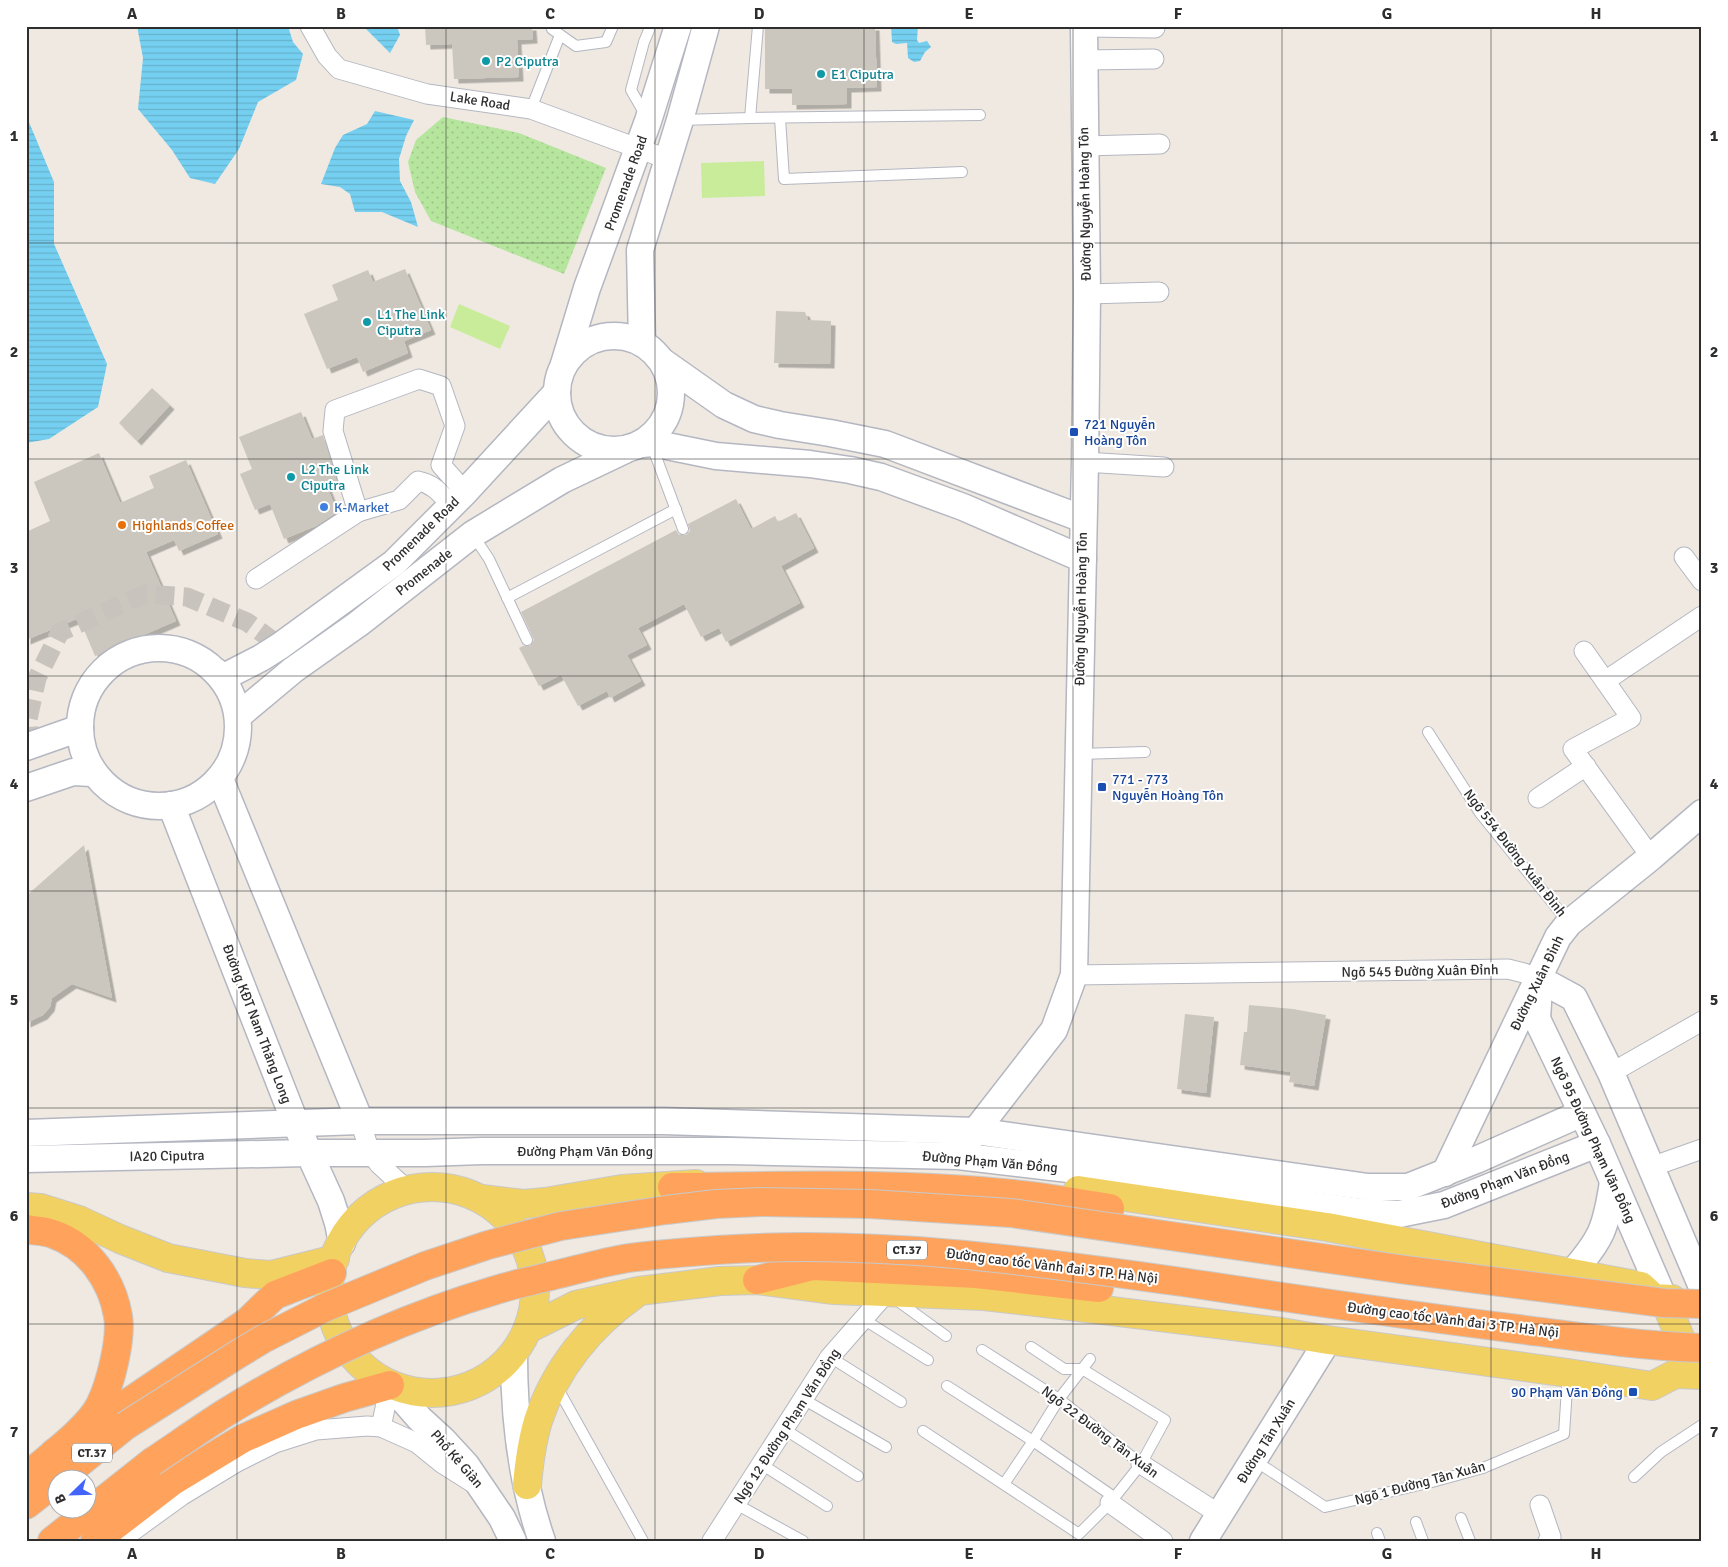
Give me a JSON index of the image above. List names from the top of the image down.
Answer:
{
  "streets": {
    "highway": ["CT.37", "Đường cao tốc Vành đai 3 TP. Hà Nội"],
    "main road": ["Đường Phạm Văn Đồng"],
    "street": [
      "Lake Road",
      "Promenade Road",
      "Đường Nguyễn Hoàng Tôn",
      "Promenade",
      "Ngõ 545 Đường Xuân Đỉnh",
      "Đường Xuân Đỉnh",
      "Đường KĐT Nam Thăng Long",
      "Ngõ 95 Đường Phạm Văn Đồng",
      "IA20 Ciputra",
      "Ngõ 12 Đường Phạm Văn Đồng",
      "Ngõ 22 Đường Tân Xuân",
      "Đường Tân Xuân",
      "Phố Kẻ Giàn"
    ],
    "lane": ["Ngõ 554 Đường Xuân Đỉnh", "Ngõ 1 Đường Tân Xuân"]
  },
  "crossings": [
    ["Lake Road", "Promenade Road"],
    ["Promenade Road", "Promenade"],
    ["Promenade Road", "Đường KĐT Nam Thăng Long"],
    ["Đường Nguyễn Hoàng Tôn", "Ngõ 545 Đường Xuân Đỉnh"],
    ["Đường Nguyễn Hoàng Tôn", "Đường Phạm Văn Đồng"],
    ["Promenade", "Đường KĐT Nam Thăng Long"],
    ["Ngõ 554 Đường Xuân Đỉnh", "Đường Xuân Đỉnh"],
    ["Ngõ 545 Đường Xuân Đỉnh", "Đường Xuân Đỉnh"],
    ["Ngõ 545 Đường Xuân Đỉnh", "Ngõ 95 Đường Phạm Văn Đồng"],
    ["Đường Xuân Đỉnh", "Ngõ 95 Đường Phạm Văn Đồng"],
    ["Đường Xuân Đỉnh", "Đường Phạm Văn Đồng"],
    ["Đường KĐT Nam Thăng Long", "Đường Phạm Văn Đồng"],
    ["Đường KĐT Nam Thăng Long", "IA20 Ciputra"],
    ["Ngõ 95 Đường Phạm Văn Đồng", "Đường Phạm Văn Đồng"],
    ["Ngõ 95 Đường Phạm Văn Đồng", "CT.37"],
    ["Đường Phạm Văn Đồng", "IA20 Ciputra"],
    ["Đường Phạm Văn Đồng", "CT.37"],
    ["Ngõ 22 Đường Tân Xuân", "Đường Tân Xuân"],
    ["Đường Tân Xuân", "Ngõ 1 Đường Tân Xuân"]
  ],
  "places": {
    "other": [
      "P2 Ciputra",
      "E1 Ciputra",
      "L1 The Link Ciputra",
      "L2 The Link Ciputra",
      "K-Market",
      "Highlands Coffee"
    ],
    "transit": ["721 Nguyễn Hoàng Tôn", "771 - 773 Nguyễn Hoàng Tôn", "90 Phạm Văn Đồng"]
  },
  "north": "bottom left",
  "grid": {
    "columns": [
      "A",
      "B",
      "C",
      "D",
      "E",
      "F",
      "G",
      "H"
    ],
    "rows": [
      "1",
      "2",
      "3",
      "4",
      "5",
      "6",
      "7"
    ]
  }
}
